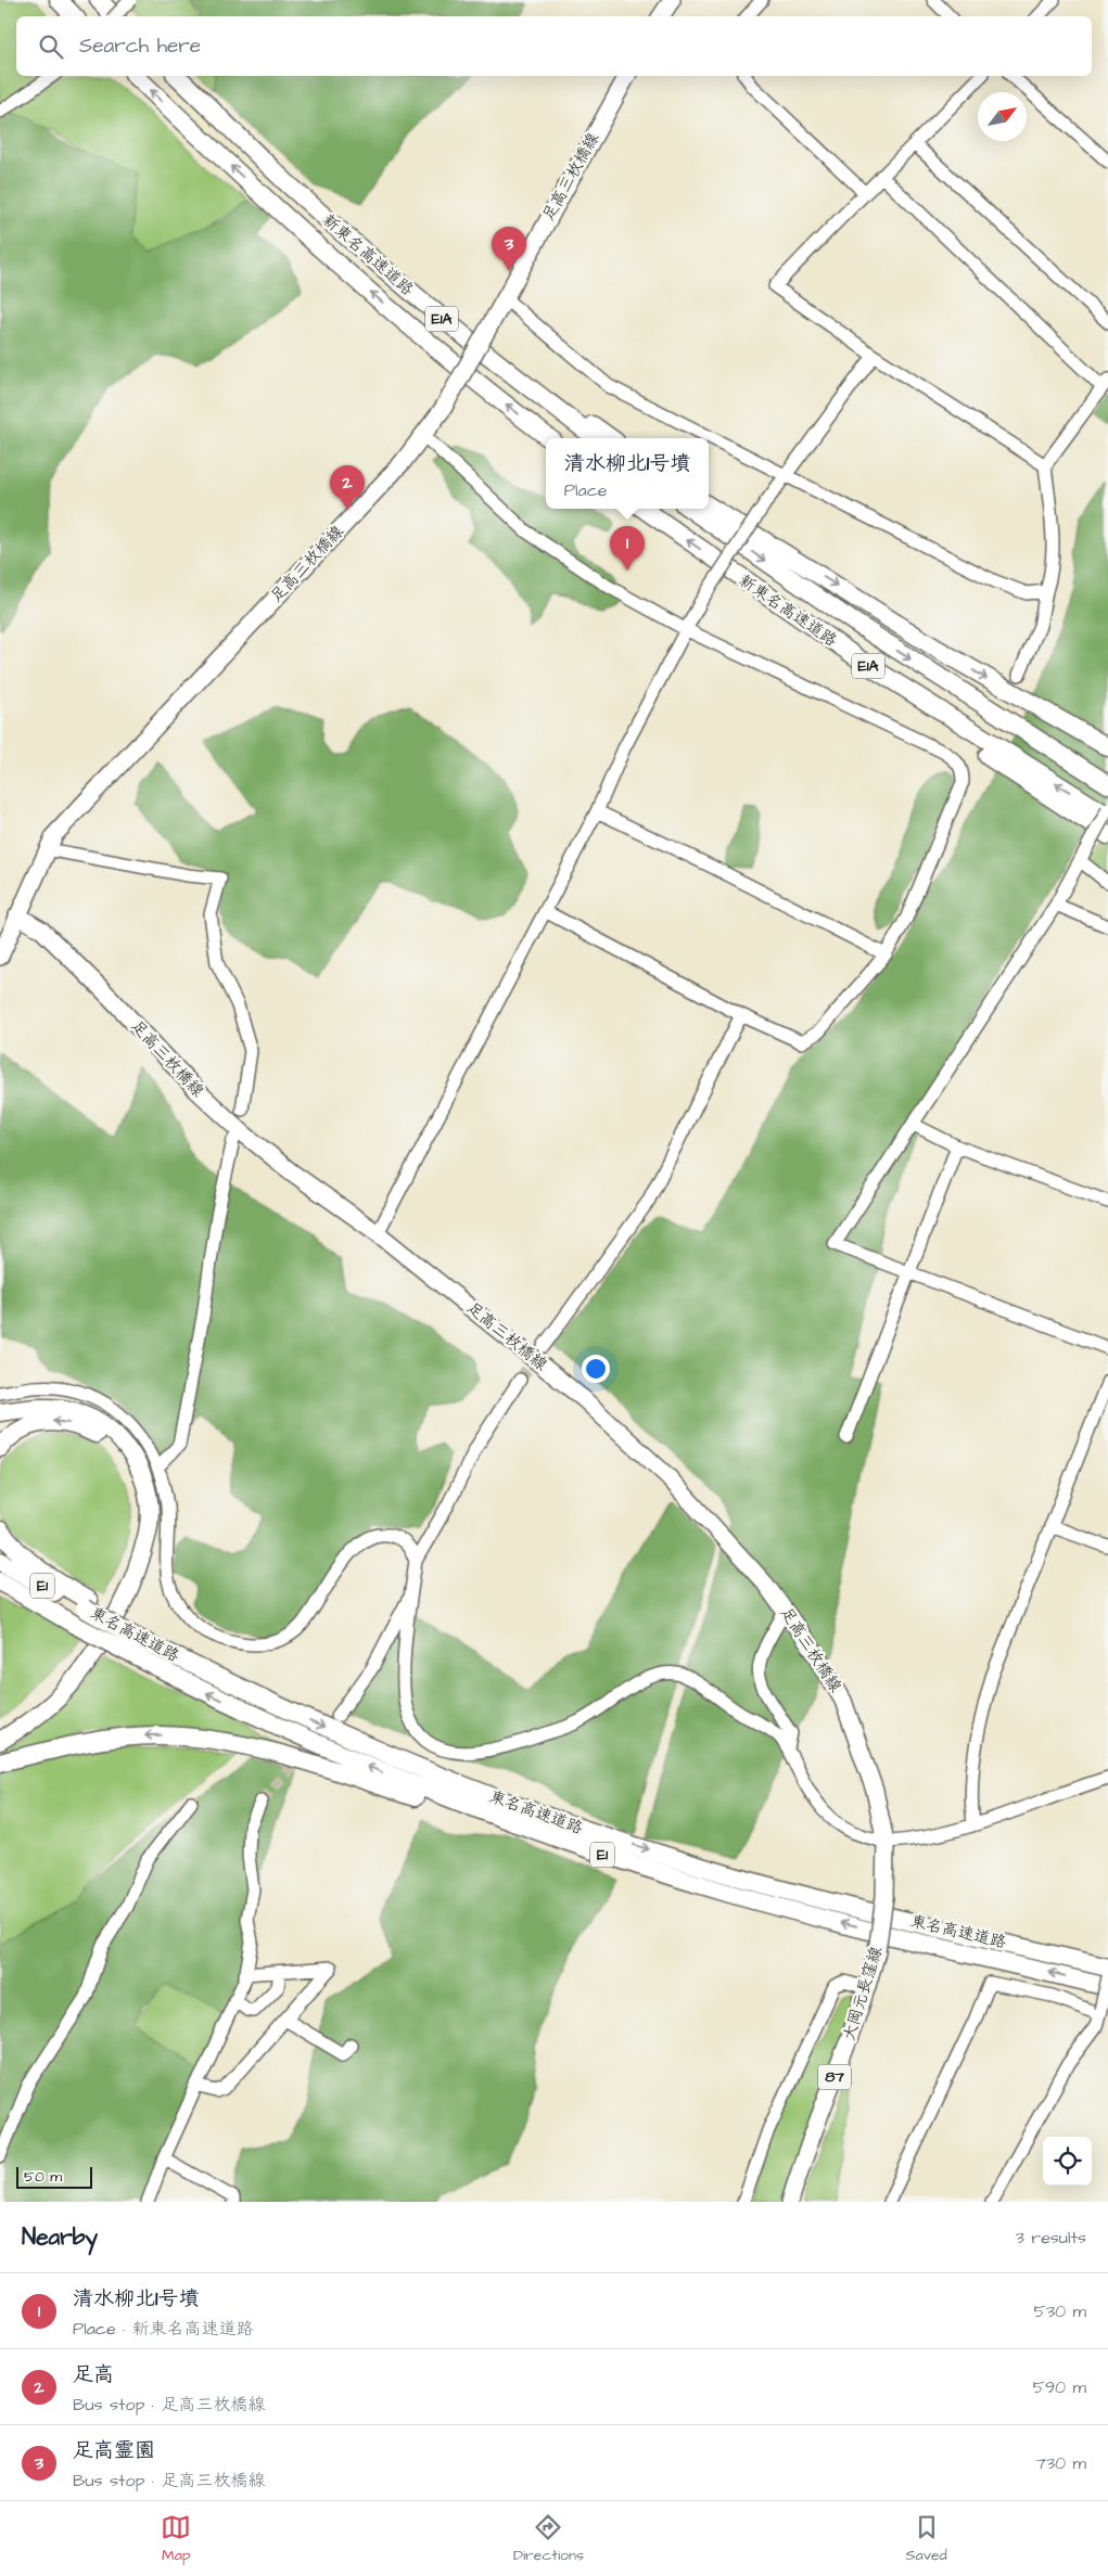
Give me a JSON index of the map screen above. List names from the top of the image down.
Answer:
{
  "streets": {
    "highway": [
      "新東名高速道路",
      "E1A",
      "E1",
      "東名高速道路"
    ],
    "main road": ["足高三枚橋線", "大岡元長窪線", "87"]
  },
  "crossings": [
    ["足高三枚橋線", "大岡元長窪線"]
  ],
  "scale_bar": "50 m",
  "north": "top right",
  "page": {
    "search": "Search here",
    "pins": ["3", "2", "1"],
    "popup": ["清水柳北1号墳", "Place"],
    "scale": "50 m",
    "heading": ["Nearby", "3 results"],
    "list": [
      {
        "mark": "1",
        "name": "清水柳北1号墳",
        "note": "Place · 新東名高速道路",
        "value": "530 m"
      },
      {
        "mark": "2",
        "name": "足高",
        "note": "Bus stop · 足高三枚橋線",
        "value": "590 m"
      },
      {
        "mark": "3",
        "name": "足高霊園",
        "note": "Bus stop · 足高三枚橋線",
        "value": "730 m"
      }
    ],
    "nav": ["Map", "Directions", "Saved"]
  }
}
